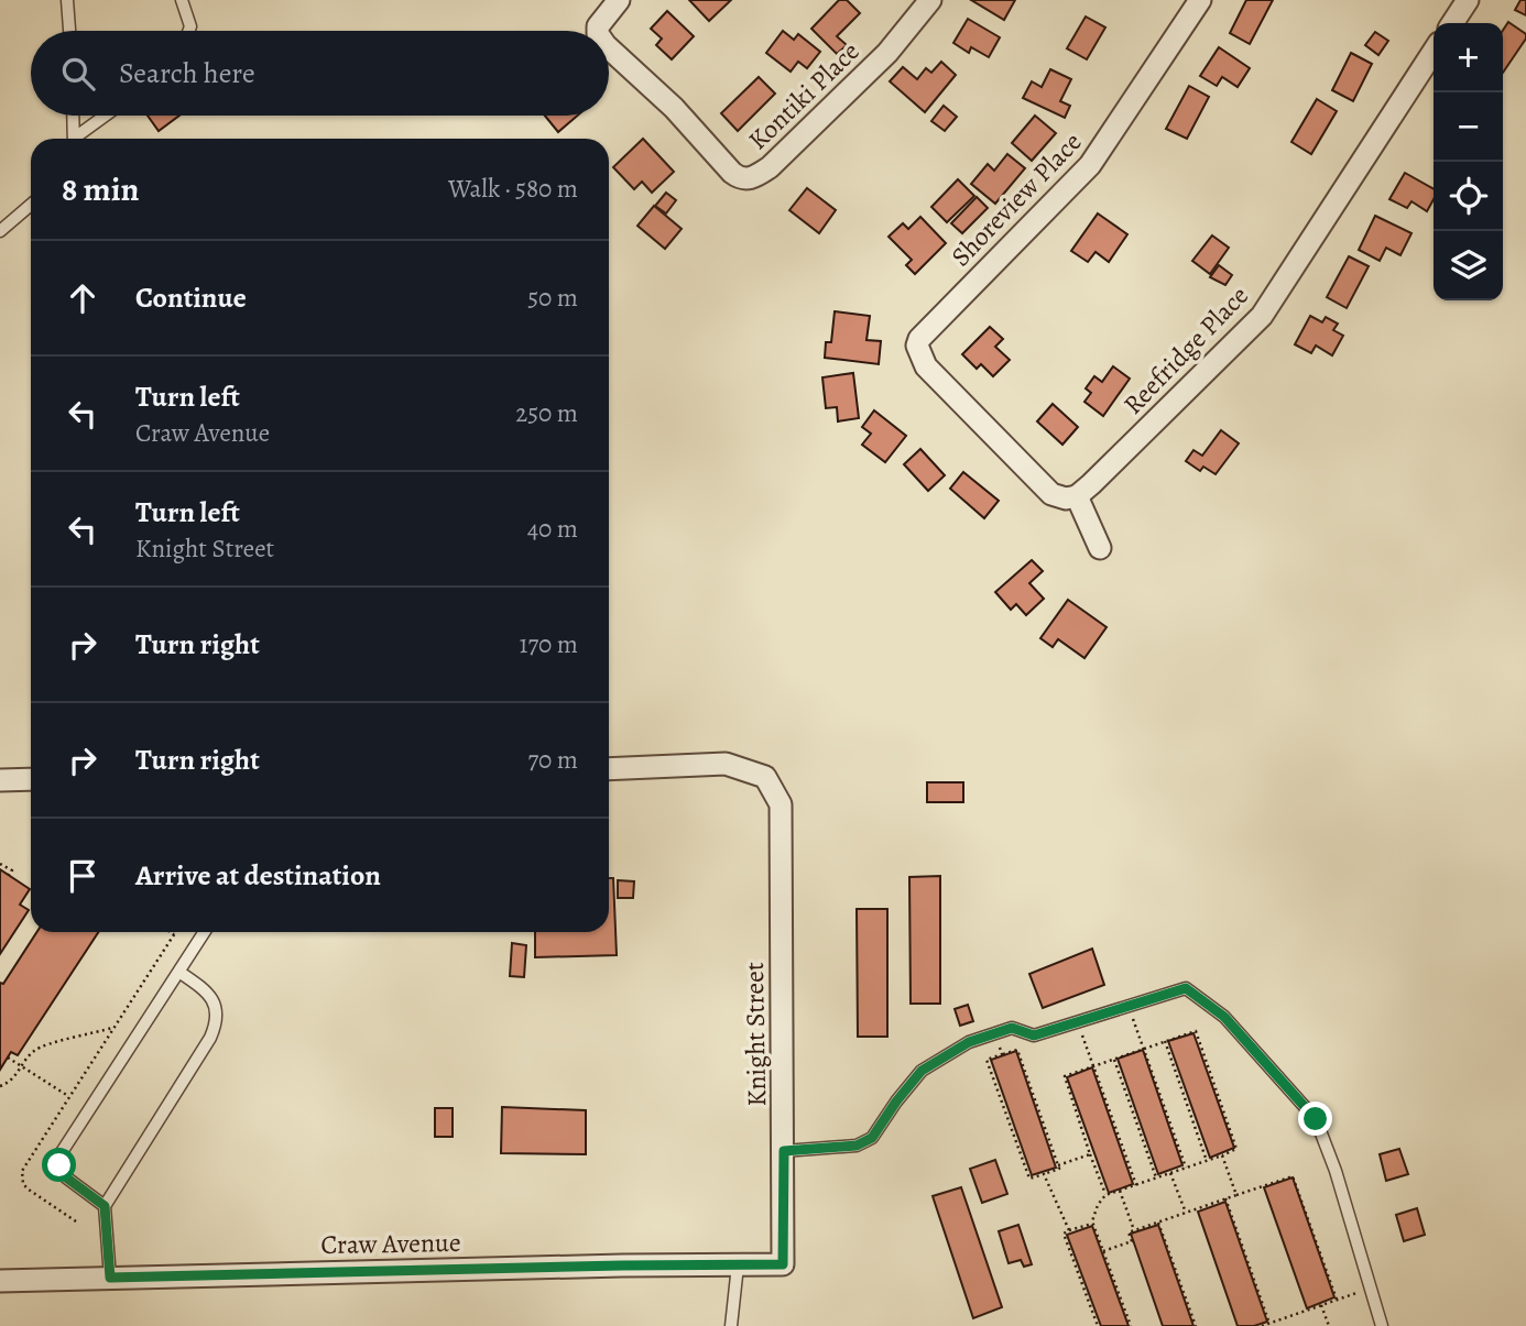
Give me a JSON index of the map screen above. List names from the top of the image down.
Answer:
{
  "streets": {
    "street": [
      "Kontiki Place",
      "Shoreview Place",
      "Reefridge Place",
      "Knight Street",
      "Craw Avenue"
    ]
  },
  "crossings": [
    ["Shoreview Place", "Reefridge Place"],
    ["Knight Street", "Craw Avenue"]
  ],
  "page": {
    "map_buttons": ["+", "−"],
    "search": "Search here",
    "heading": ["8 min", "Walk · 580 m"],
    "list": [
      ["Continue", "50 m"],
      ["Turn left", "Craw Avenue", "250 m"],
      ["Turn left", "Knight Street", "40 m"],
      ["Turn right", "170 m"],
      ["Turn right", "70 m"],
      "Arrive at destination"
    ]
  }
}
